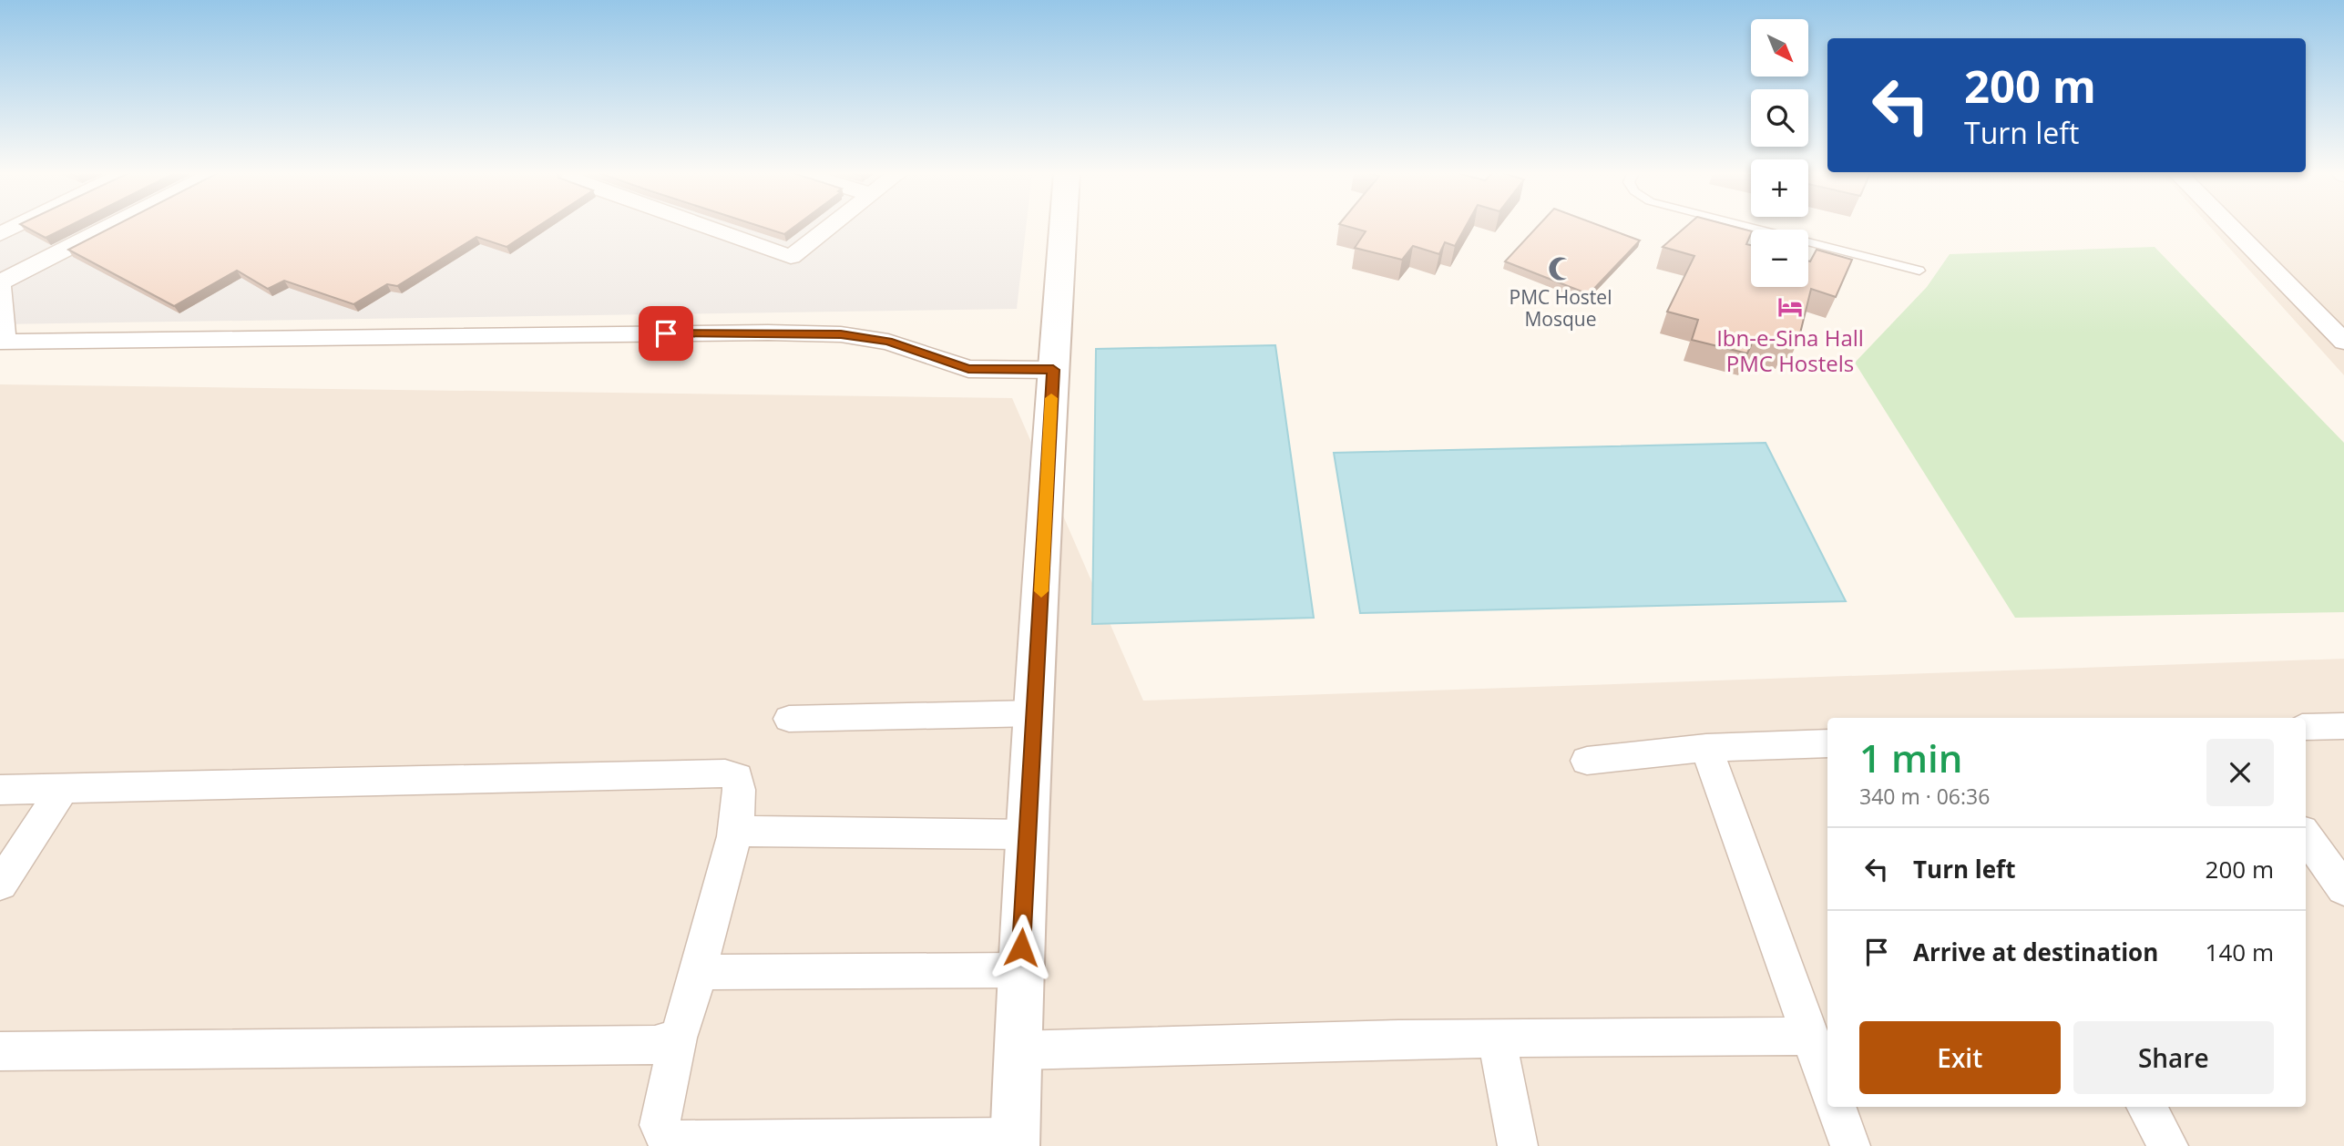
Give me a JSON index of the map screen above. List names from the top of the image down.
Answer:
{
  "places": {
    "mosque": ["PMC Hostel Mosque"],
    "hotel": ["Ibn-e-Sina Hall PMC Hostels"]
  },
  "north": "bottom right",
  "page": {
    "map_buttons": ["+", "−"],
    "turn": ["200 m", "Turn left"],
    "heading": ["1 min", "340 m · 06:36"],
    "list": [
      {
        "name": "Turn left",
        "value": "200 m"
      },
      {
        "name": "Arrive at destination",
        "value": "140 m"
      }
    ],
    "buttons": ["Exit", "Share"]
  }
}
